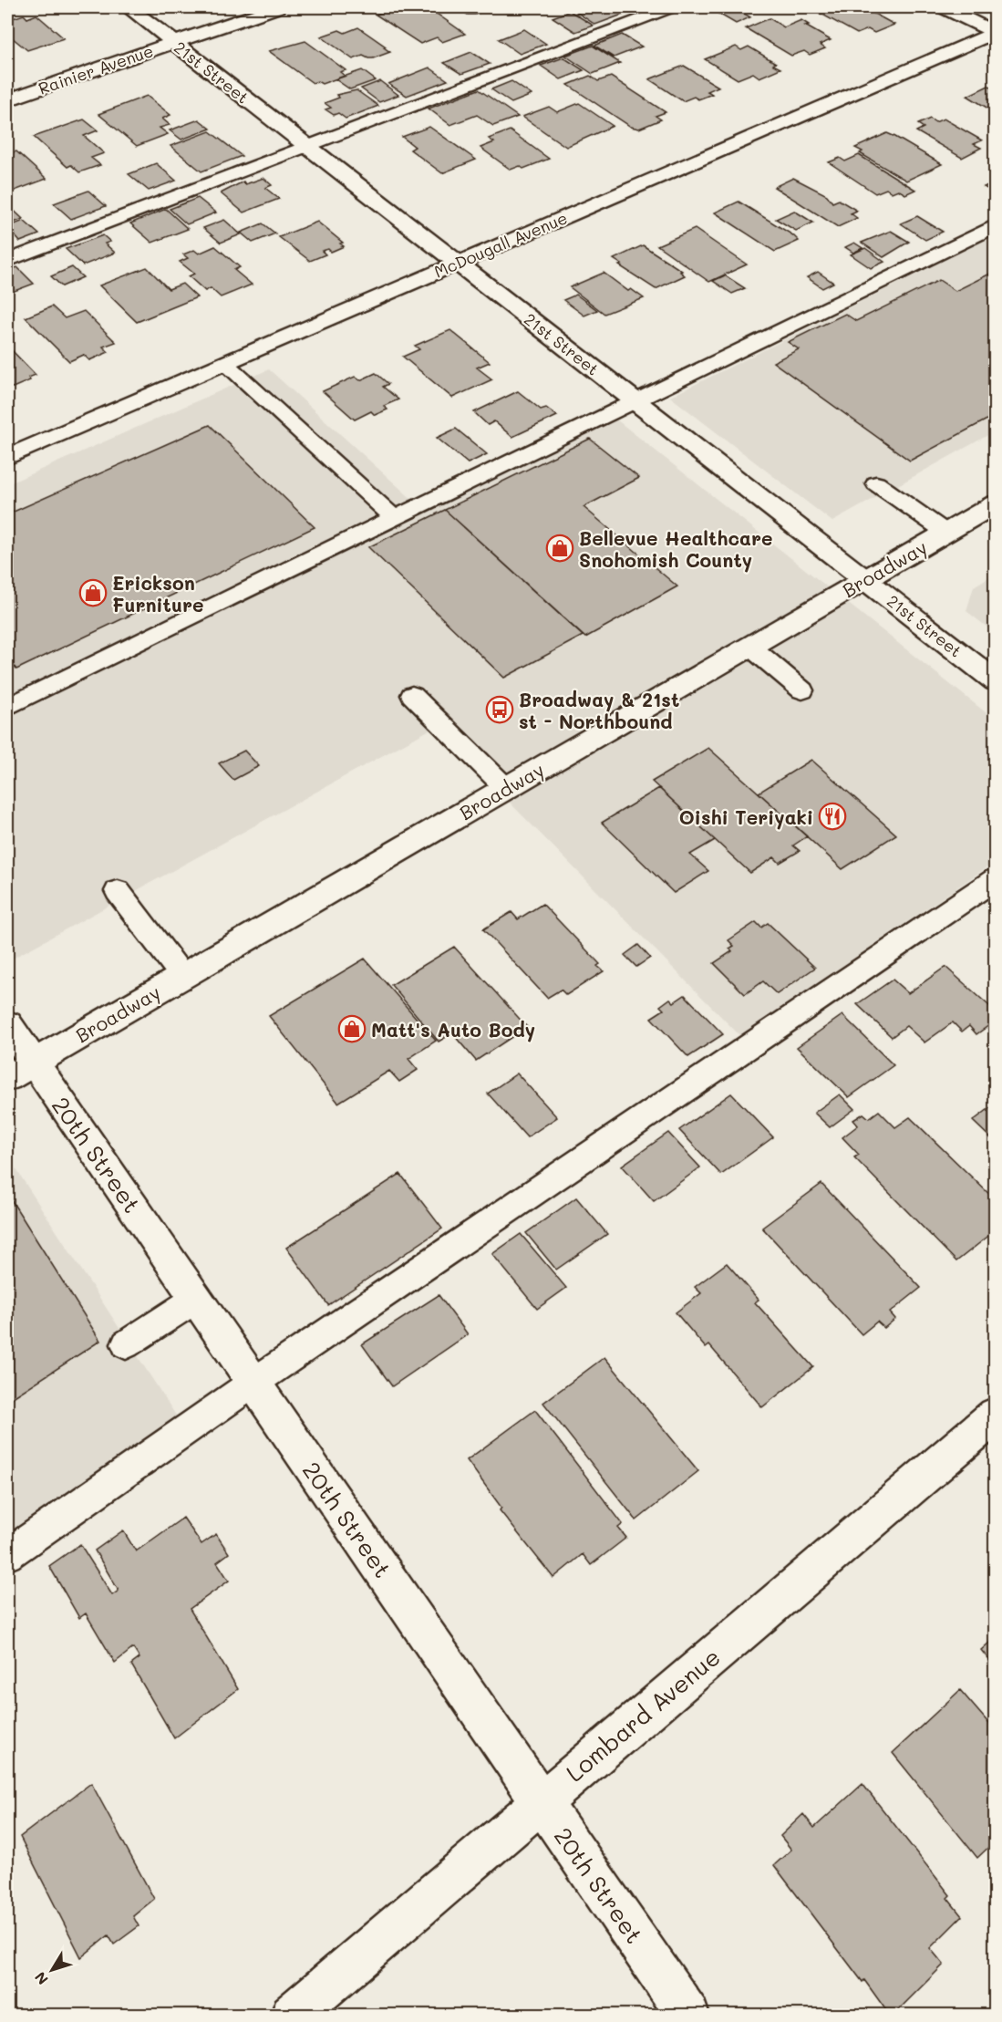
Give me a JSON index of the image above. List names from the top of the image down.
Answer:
{
  "streets": {
    "street": [
      "Rainier Avenue",
      "21st Street",
      "McDougall Avenue",
      "Broadway",
      "20th Street",
      "Lombard Avenue"
    ]
  },
  "crossings": [
    ["Rainier Avenue", "21st Street"],
    ["21st Street", "McDougall Avenue"],
    ["21st Street", "Broadway"],
    ["Broadway", "20th Street"],
    ["20th Street", "Lombard Avenue"]
  ],
  "places": {
    "shop": ["Bellevue Healthcare Snohomish County", "Erickson Furniture", "Matt's Auto Body"],
    "bus stop": ["Broadway & 21st st - Northbound"],
    "restaurant": ["Oishi Teriyaki"]
  },
  "north": "bottom left"
}
